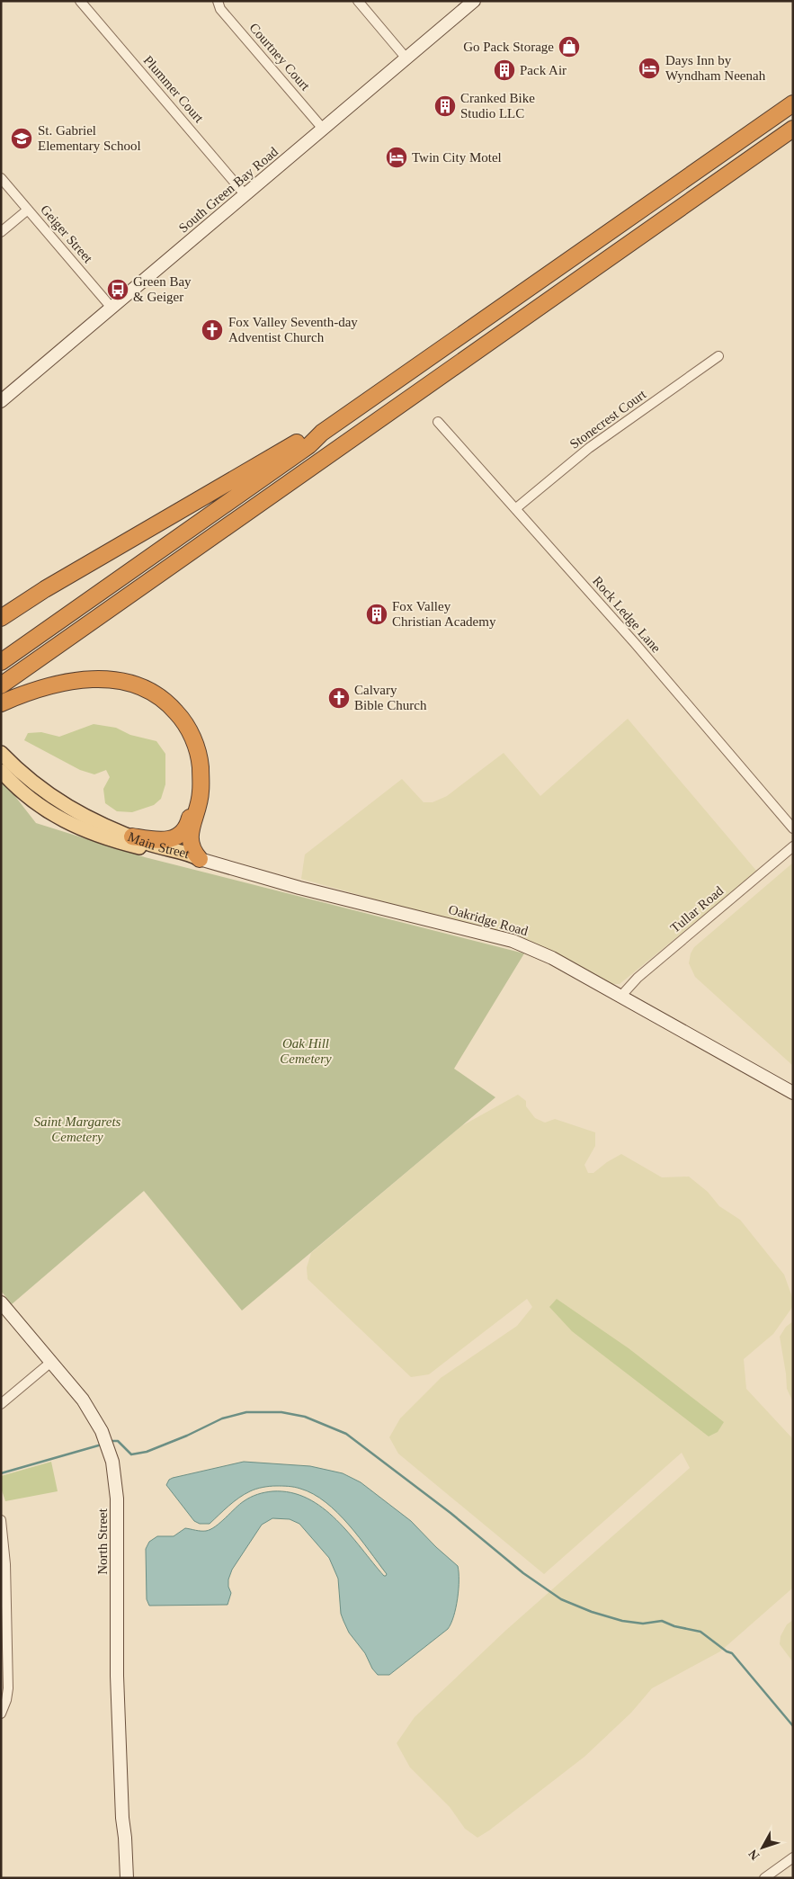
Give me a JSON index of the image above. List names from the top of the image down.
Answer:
{
  "streets": {
    "main road": ["Main Street"],
    "street": [
      "Courtney Court",
      "Plummer Court",
      "South Green Bay Road",
      "Geiger Street",
      "Stonecrest Court",
      "Rock Ledge Lane",
      "Tullar Road",
      "Oakridge Road",
      "North Street"
    ]
  },
  "crossings": [
    ["Courtney Court", "South Green Bay Road"],
    ["Plummer Court", "South Green Bay Road"],
    ["South Green Bay Road", "Geiger Street"],
    ["Stonecrest Court", "Rock Ledge Lane"],
    ["Main Street", "Oakridge Road"],
    ["Tullar Road", "Oakridge Road"]
  ],
  "parks": ["Oak Hill Cemetery", "Saint Margarets Cemetery"],
  "places": {
    "shop": ["Go Pack Storage"],
    "hotel": ["Days Inn by Wyndham Neenah", "Twin City Motel"],
    "building": ["Pack Air", "Cranked Bike Studio LLC", "Fox Valley Christian Academy"],
    "school or university": ["St. Gabriel Elementary School"],
    "bus stop": ["Green Bay & Geiger"],
    "church": ["Fox Valley Seventh-day Adventist Church", "Calvary Bible Church"]
  },
  "north": "bottom left"
}
